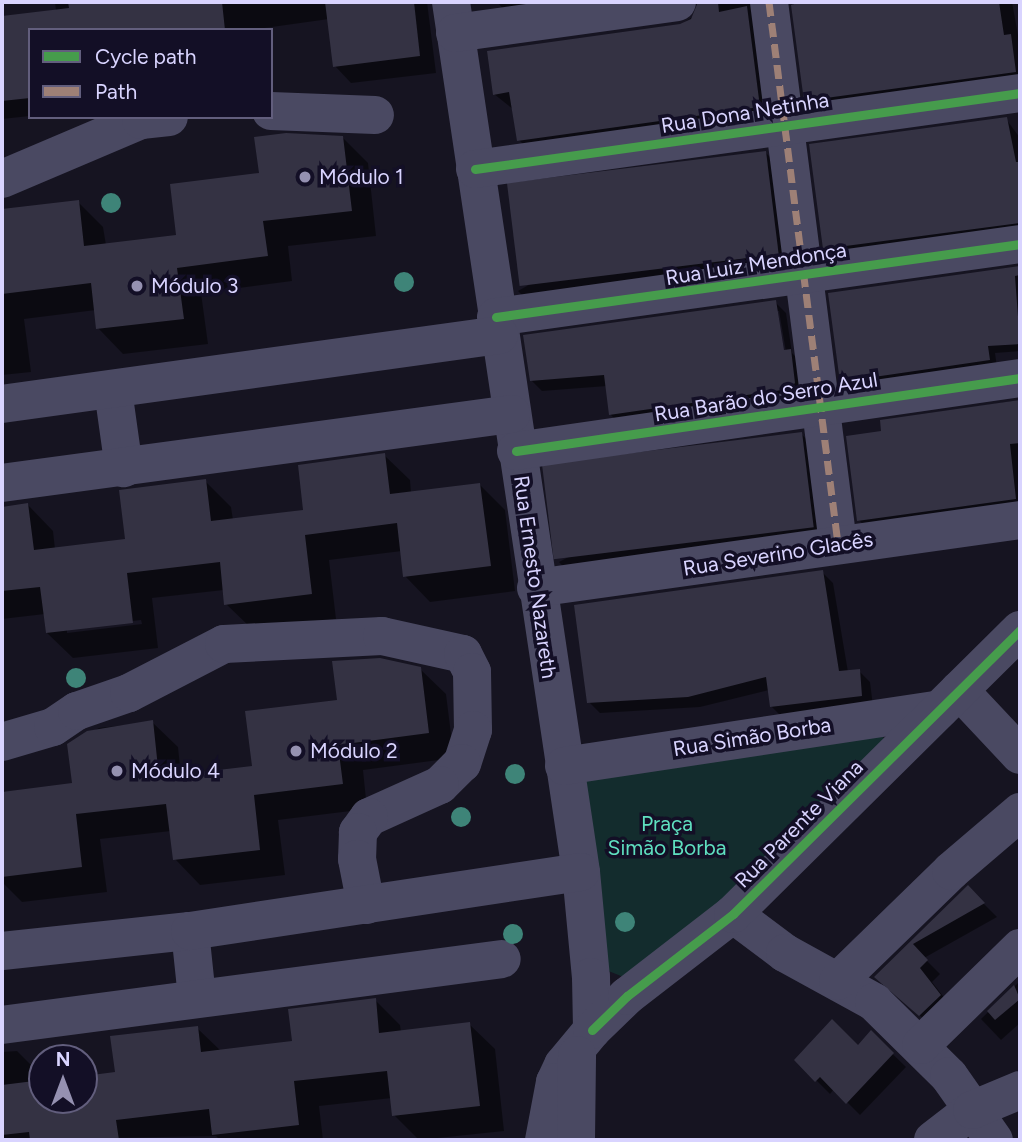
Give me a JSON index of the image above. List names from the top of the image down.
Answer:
{
  "streets": {
    "street": [
      "Rua Dona Netinha",
      "Rua Luiz Mendonça",
      "Rua Barão do Serro Azul",
      "Rua Severino Glacês",
      "Rua Ernesto Nazareth",
      "Rua Simão Borba",
      "Rua Parente Viana"
    ]
  },
  "crossings": [
    ["Rua Dona Netinha", "Rua Ernesto Nazareth"],
    ["Rua Luiz Mendonça", "Rua Ernesto Nazareth"],
    ["Rua Barão do Serro Azul", "Rua Ernesto Nazareth"],
    ["Rua Severino Glacês", "Rua Ernesto Nazareth"],
    ["Rua Ernesto Nazareth", "Rua Simão Borba"],
    ["Rua Ernesto Nazareth", "Rua Parente Viana"],
    ["Rua Simão Borba", "Rua Parente Viana"]
  ],
  "parks": ["Praça Simão Borba"],
  "places": [
    "Módulo 1",
    "Módulo 3",
    "Módulo 2",
    "Módulo 4"
  ],
  "legend": ["Cycle path", "Path"],
  "north": "top"
}
